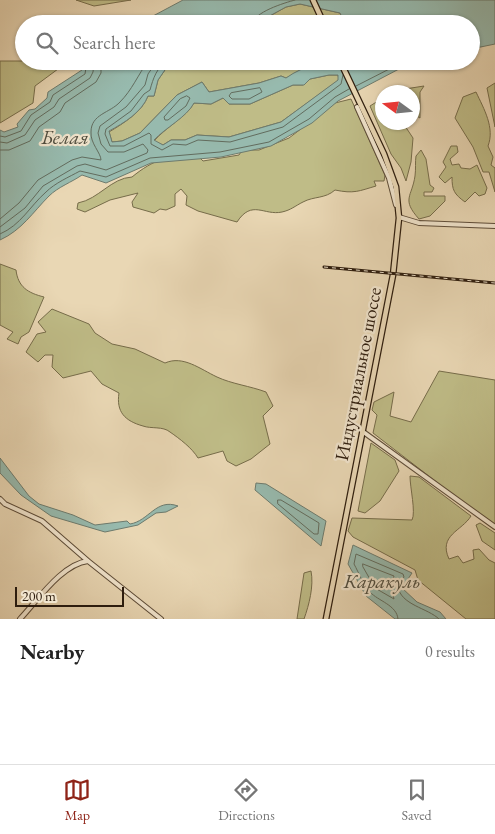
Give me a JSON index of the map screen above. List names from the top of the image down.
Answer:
{
  "streets": {
    "main road": ["Индустриальное шоссе"]
  },
  "water": ["Белая", "Каракуль"],
  "scale_bar": "200 m",
  "north": "left",
  "page": {
    "search": "Search here",
    "scale": "200 m",
    "heading": ["Nearby", "0 results"],
    "nav": ["Map", "Directions", "Saved"]
  }
}
